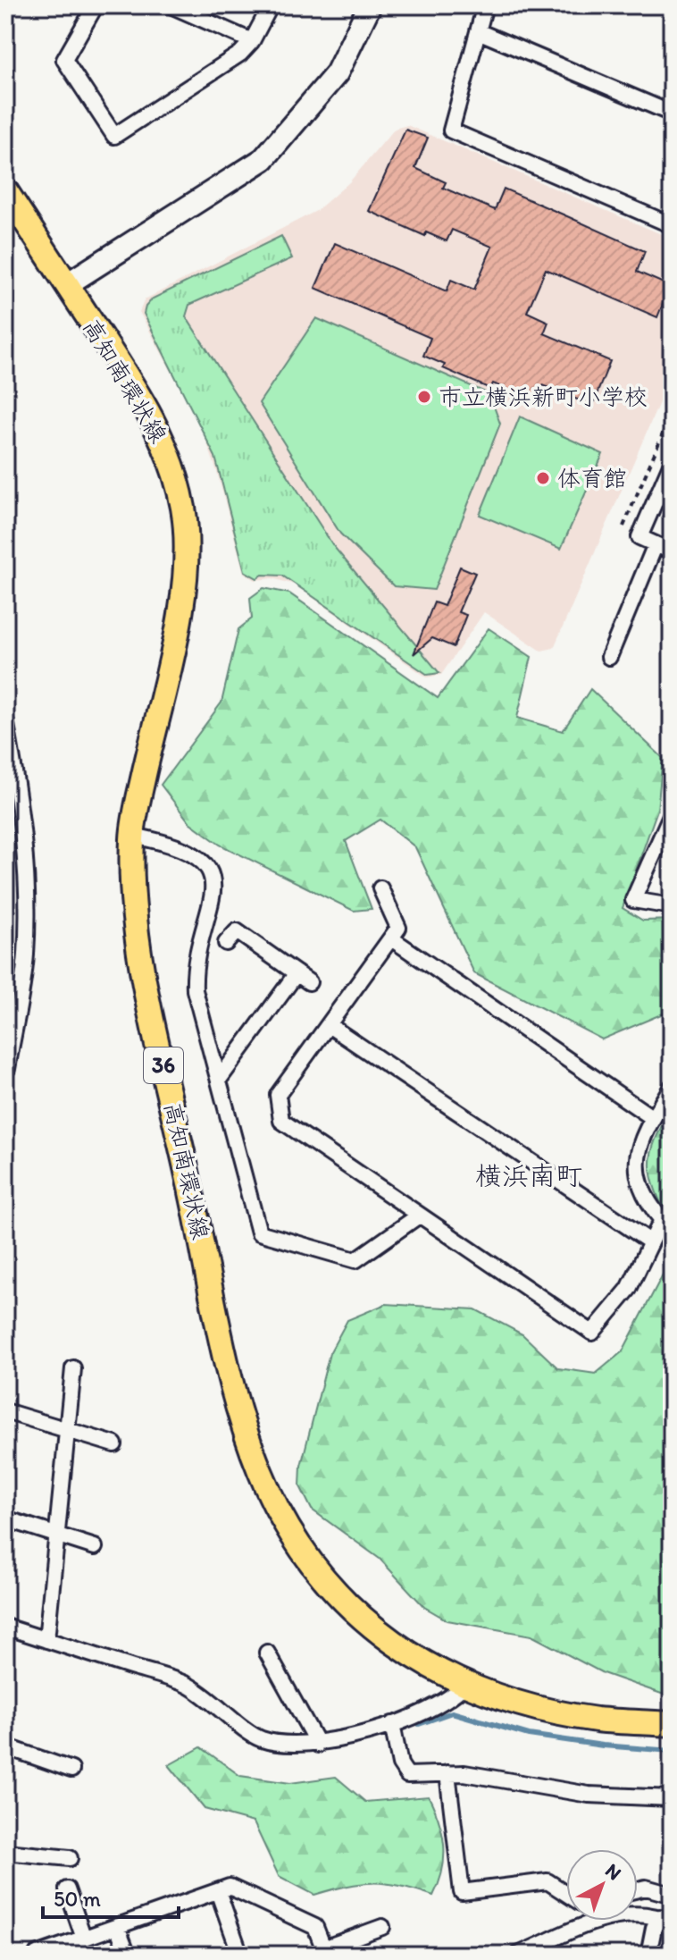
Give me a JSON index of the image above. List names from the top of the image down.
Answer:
{
  "streets": {
    "main road": ["高知南環状線", "36"]
  },
  "districts": ["横浜南町"],
  "places": ["市立横浜新町小学校", "体育館"],
  "scale_bar": "50 m",
  "north": "top right"
}
